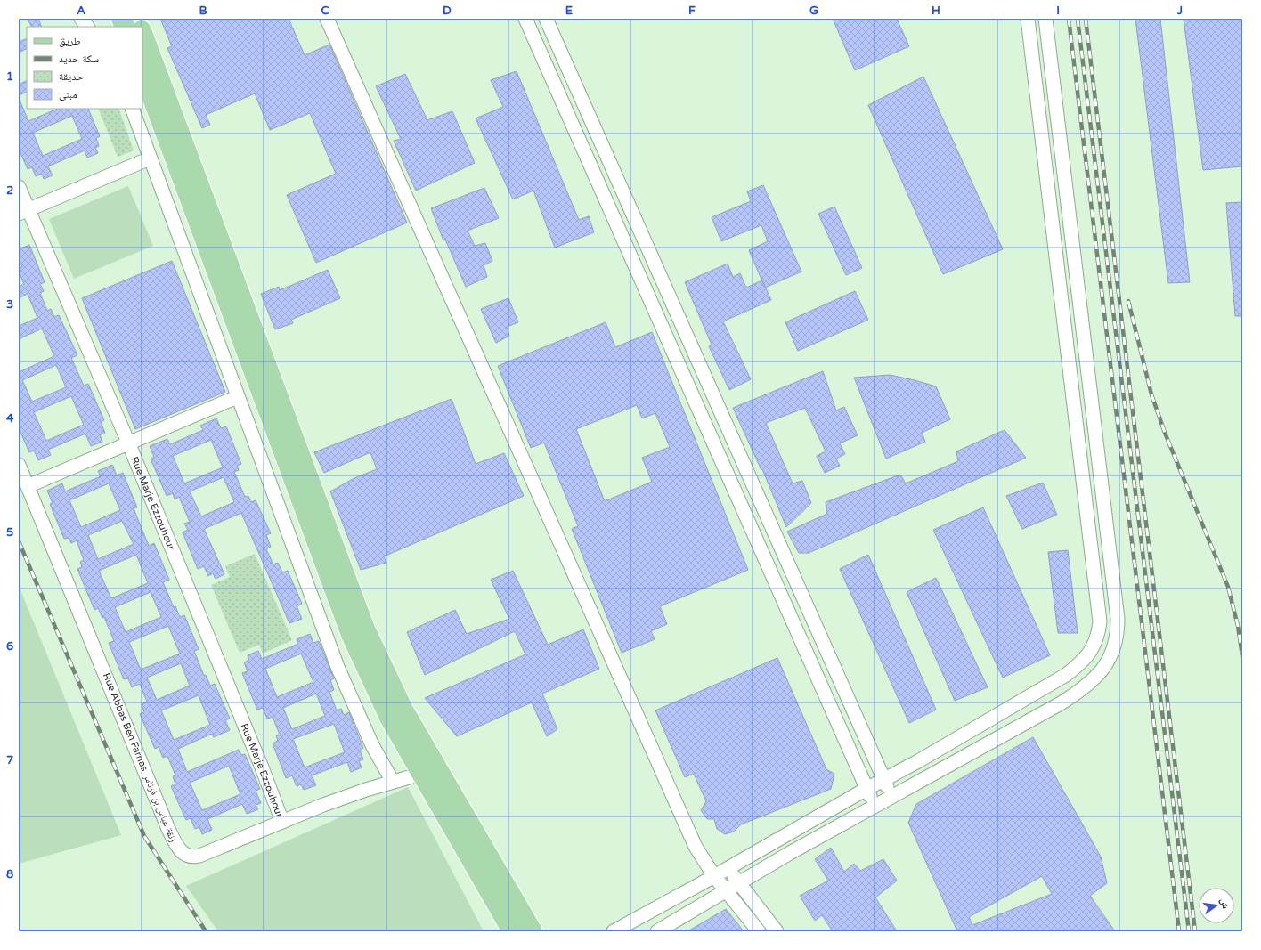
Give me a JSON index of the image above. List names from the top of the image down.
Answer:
{
  "streets": {
    "street": ["Rue Marje Ezzouhour", "Rue Abbas Ben Farnas زنقة عباس بن فرناس"]
  },
  "crossings": [
    ["Rue Marje Ezzouhour", "Rue Abbas Ben Farnas زنقة عباس بن فرناس"]
  ],
  "legend": [
    "طريق",
    "سكة حديد",
    "حديقة",
    "مبنى"
  ],
  "north": "right",
  "grid": {
    "columns": [
      "A",
      "B",
      "C",
      "D",
      "E",
      "F",
      "G",
      "H",
      "I",
      "J"
    ],
    "rows": [
      "1",
      "2",
      "3",
      "4",
      "5",
      "6",
      "7",
      "8"
    ]
  }
}
